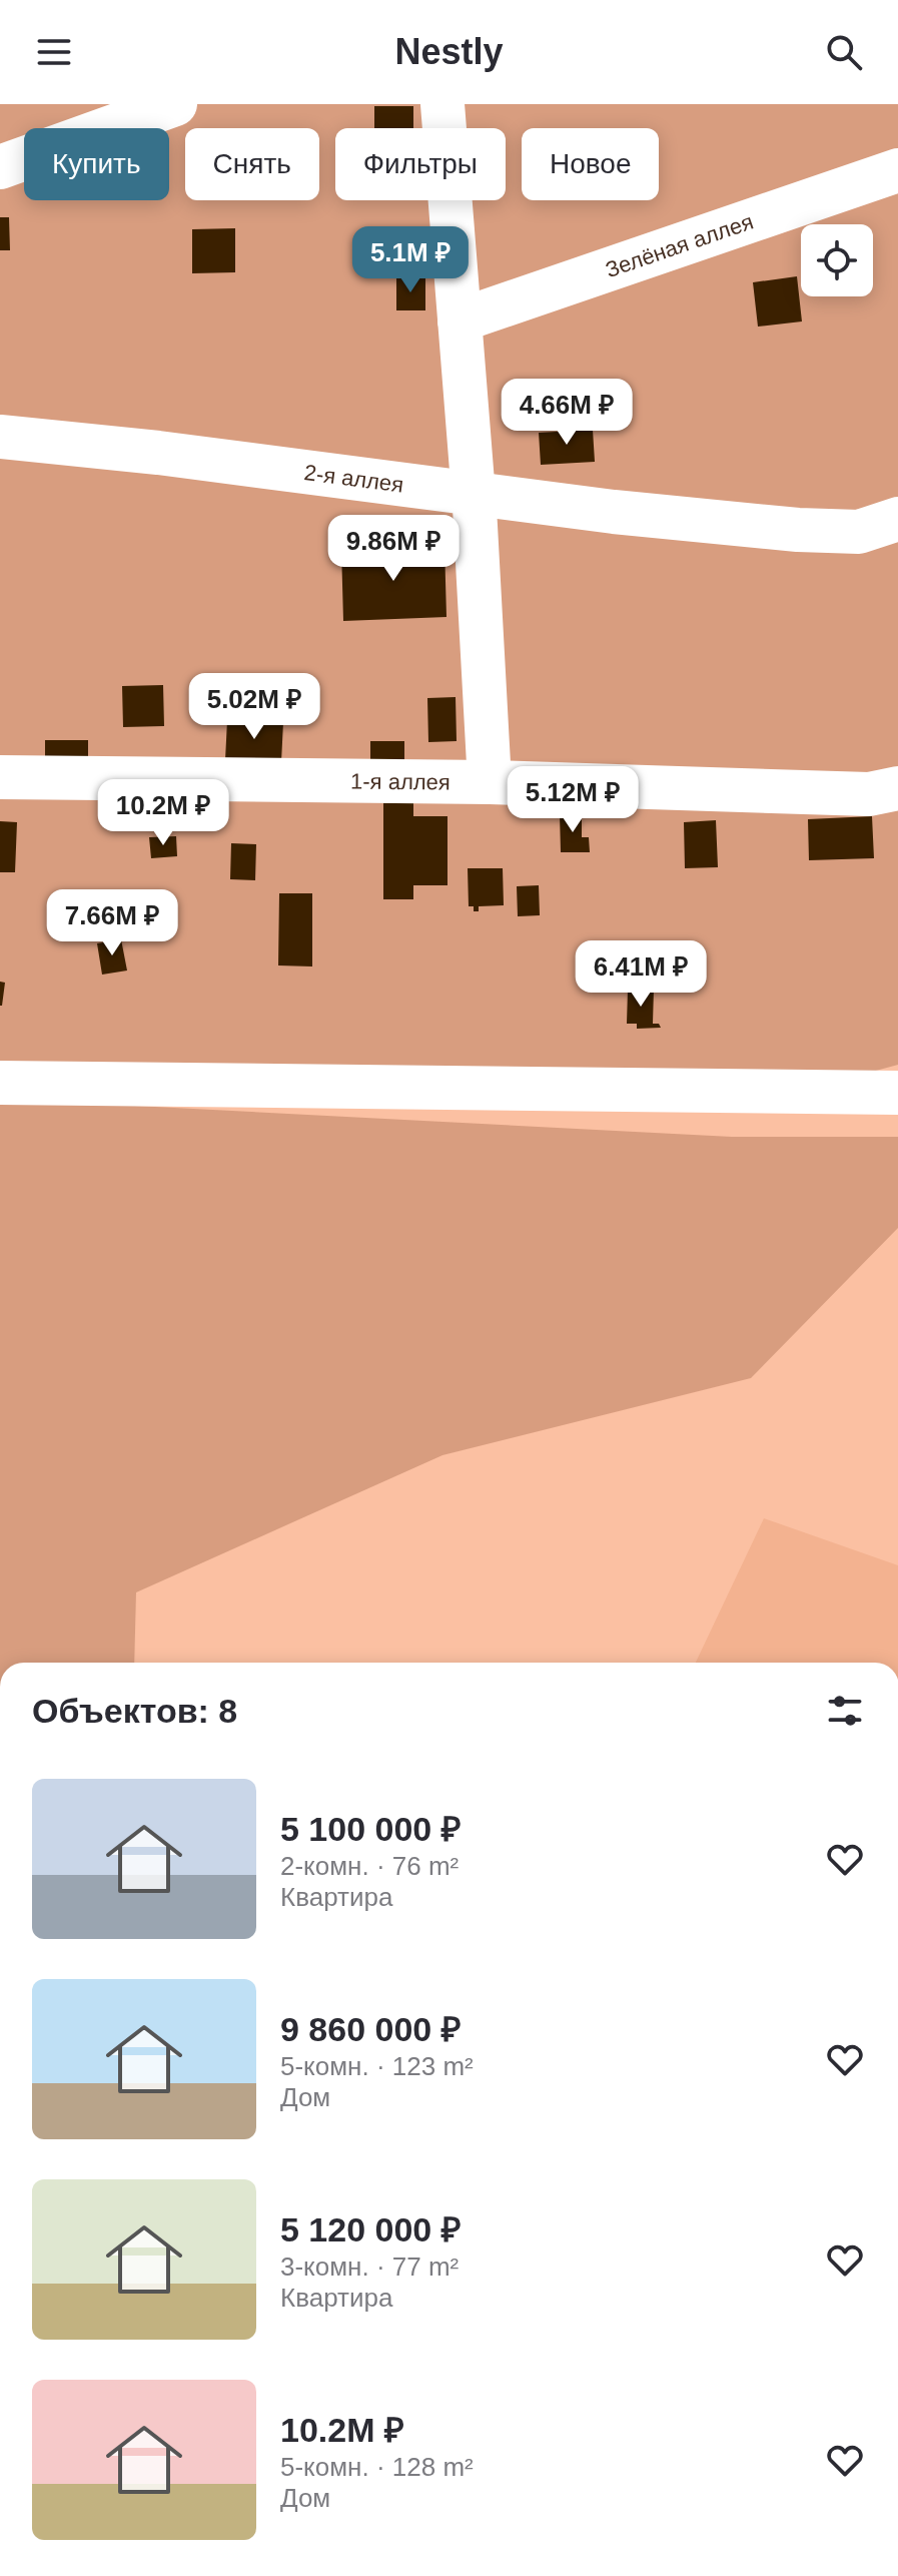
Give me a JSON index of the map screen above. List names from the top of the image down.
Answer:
{
  "streets": {
    "lane": ["Зелёная аллея", "2-я аллея", "1-я аллея"]
  },
  "page": {
    "header": "Nestly",
    "chip": [
      "Купить",
      "Снять",
      "Фильтры",
      "Новое"
    ],
    "price": [
      "5.1M ₽",
      "4.66M ₽",
      "9.86M ₽",
      "5.02M ₽",
      "5.12M ₽",
      "10.2M ₽",
      "7.66M ₽",
      "6.41M ₽"
    ],
    "heading": "Объектов: 8",
    "list": [
      {
        "name": "5 100 000 ₽",
        "note": "2-комн. · 76 m² · Квартира"
      },
      {
        "name": "9 860 000 ₽",
        "note": "5-комн. · 123 m² · Дом"
      },
      {
        "name": "5 120 000 ₽",
        "note": "3-комн. · 77 m² · Квартира"
      },
      {
        "name": "10.2M ₽",
        "note": "5-комн. · 128 m² · Дом"
      }
    ]
  }
}
